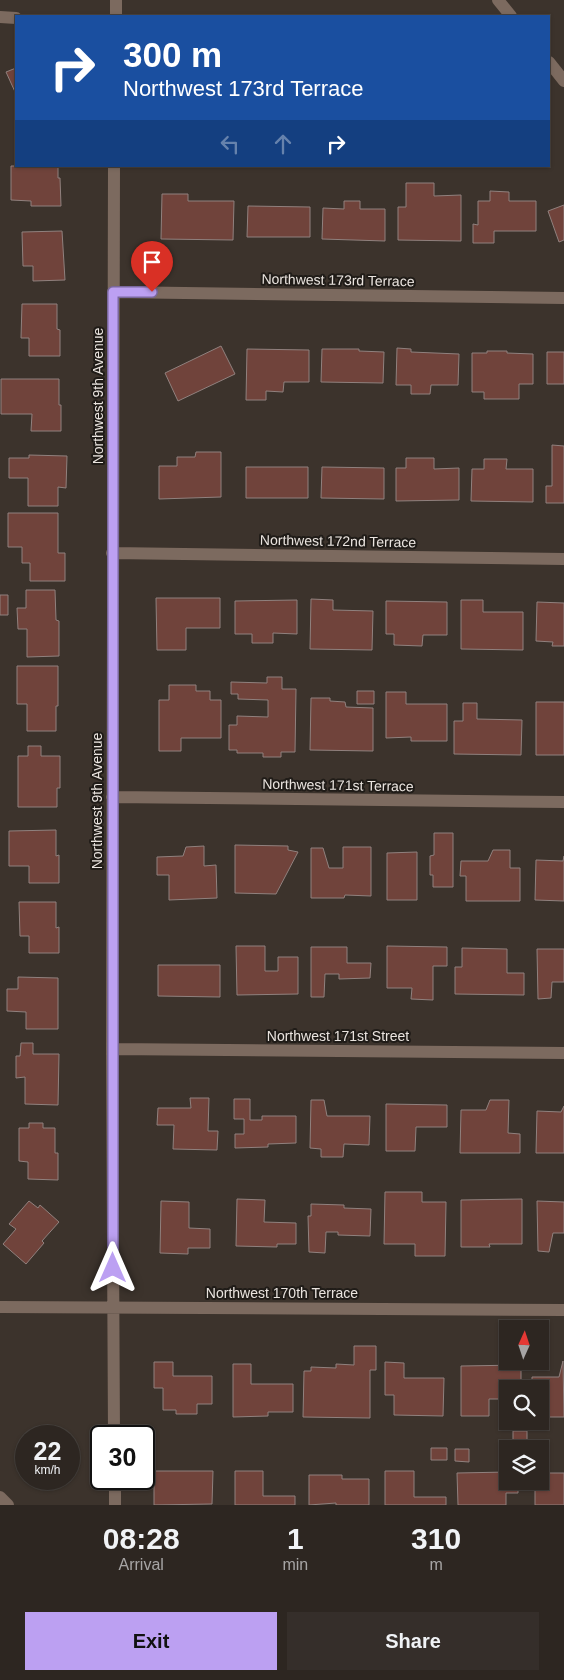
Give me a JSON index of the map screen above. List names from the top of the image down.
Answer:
{
  "streets": {
    "street": [
      "Northwest 173rd Terrace",
      "Northwest 9th Avenue",
      "Northwest 172nd Terrace",
      "Northwest 171st Terrace",
      "Northwest 171st Street",
      "Northwest 170th Terrace"
    ]
  },
  "crossings": [
    ["Northwest 173rd Terrace", "Northwest 9th Avenue"],
    ["Northwest 9th Avenue", "Northwest 172nd Terrace"],
    ["Northwest 9th Avenue", "Northwest 171st Terrace"],
    ["Northwest 9th Avenue", "Northwest 171st Street"],
    ["Northwest 9th Avenue", "Northwest 170th Terrace"]
  ],
  "north": "top",
  "page": {
    "turn": ["300 m", "Northwest 173rd Terrace"],
    "speed": "22 km/h",
    "limit": "30",
    "eta": [
      "08:28",
      "Arrival",
      "1",
      "min",
      "310",
      "m"
    ],
    "buttons": ["Exit", "Share"]
  }
}
